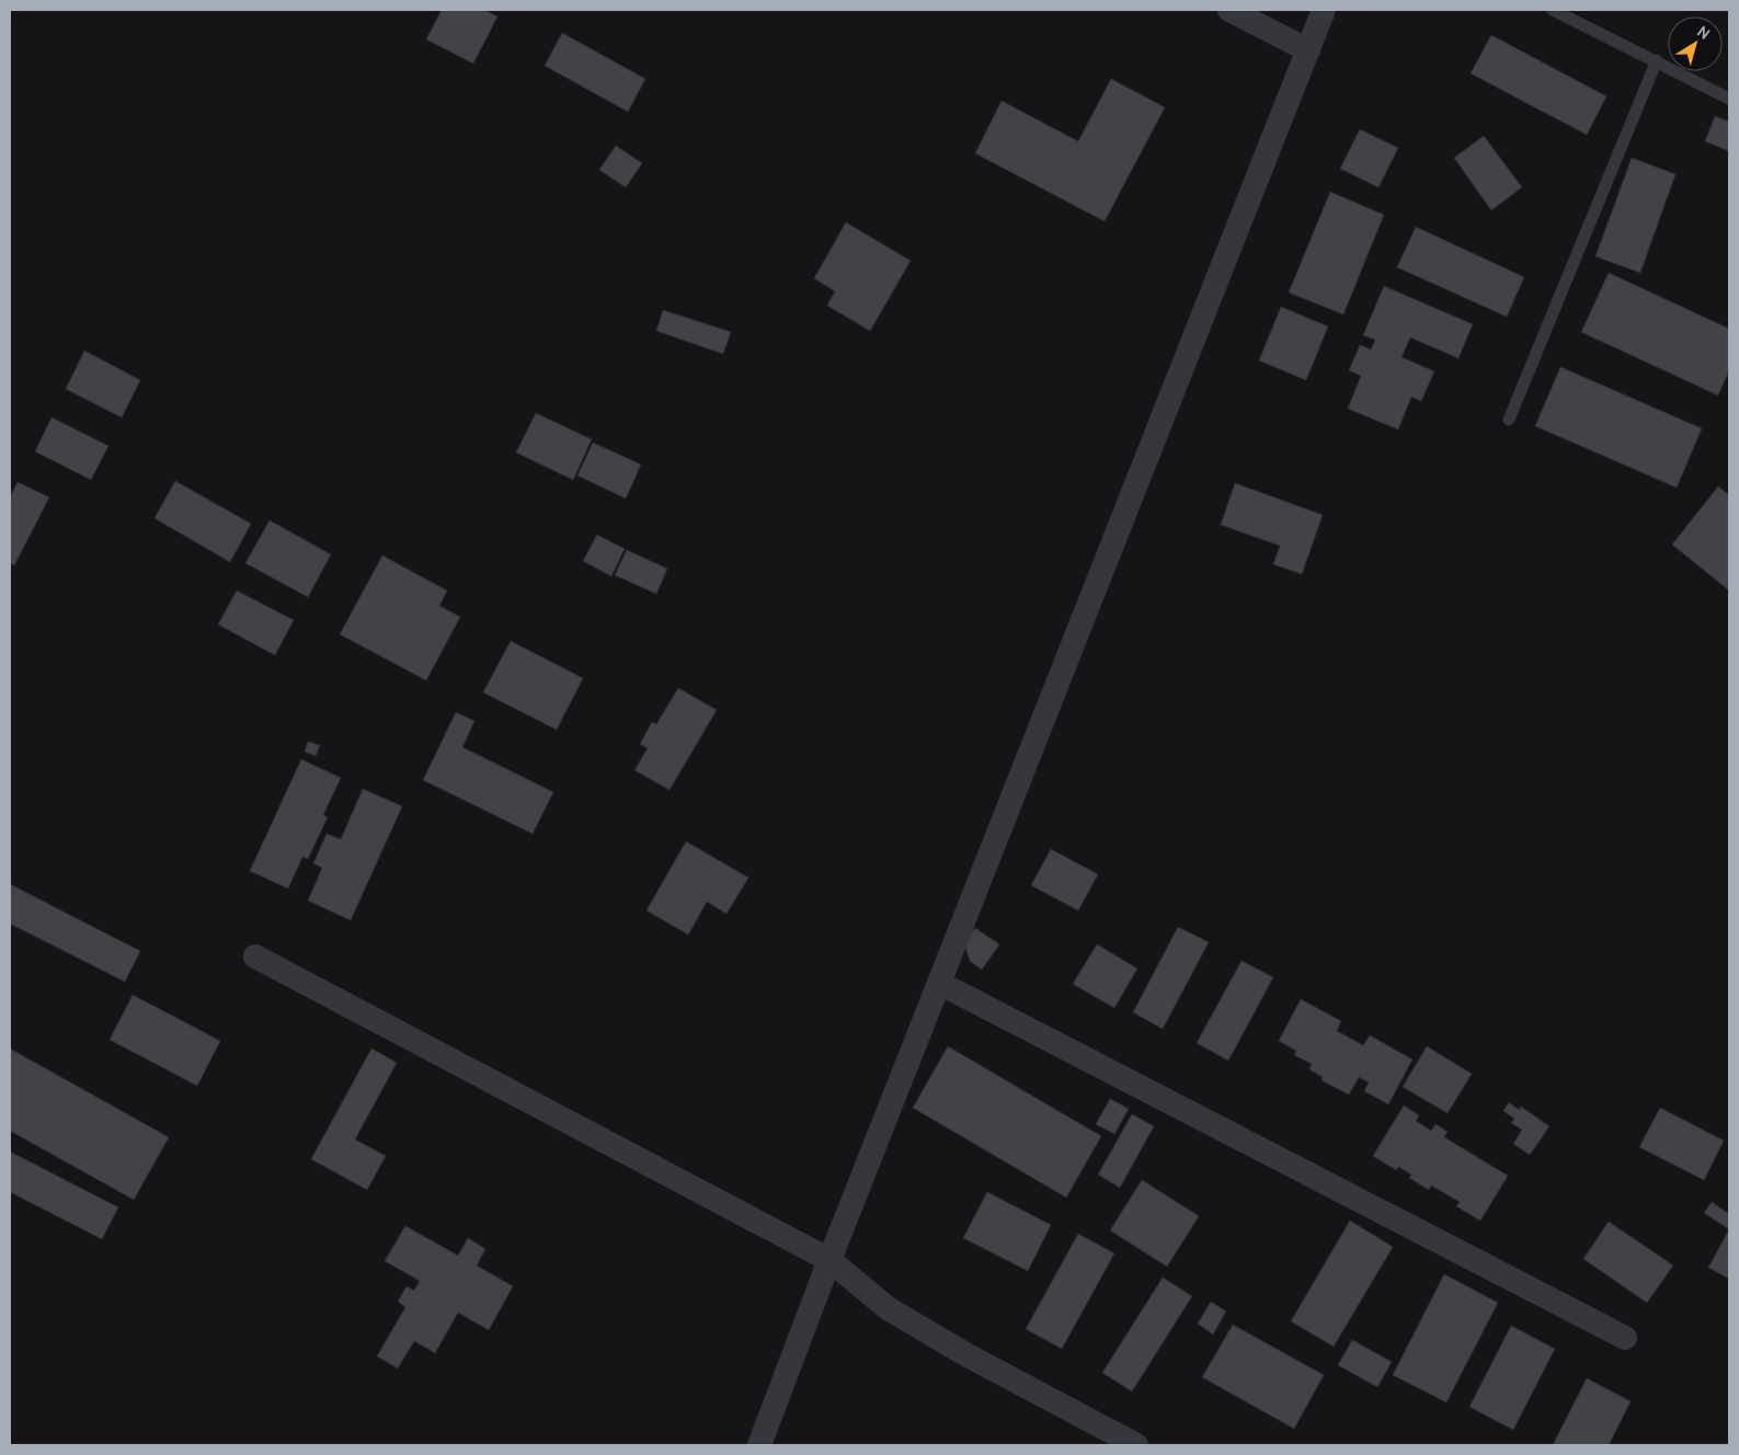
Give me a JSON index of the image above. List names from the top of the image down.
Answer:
{
  "north": "top right"
}
